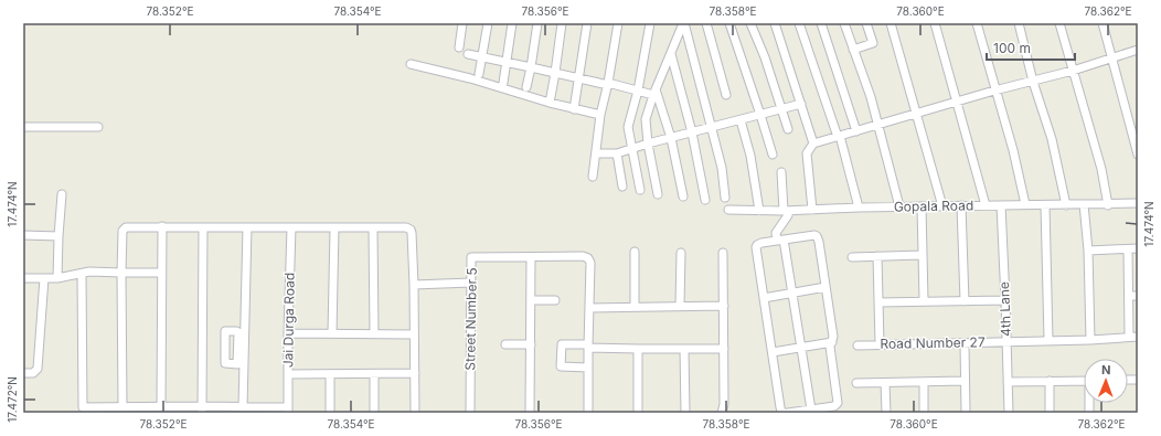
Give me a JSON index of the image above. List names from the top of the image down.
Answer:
{
  "streets": {
    "street": [
      "Gopala Road",
      "4th Lane",
      "Street Number 5",
      "Jai Durga Road",
      "Road Number 27"
    ]
  },
  "crossings": [
    ["Gopala Road", "4th Lane"],
    ["4th Lane", "Road Number 27"]
  ],
  "scale_bar": "100 m",
  "north": "top",
  "coordinates": [
    "78.352°E",
    "78.354°E",
    "78.356°E",
    "78.358°E",
    "78.360°E",
    "78.362°E",
    "17.474°N",
    "17.472°N"
  ]
}
